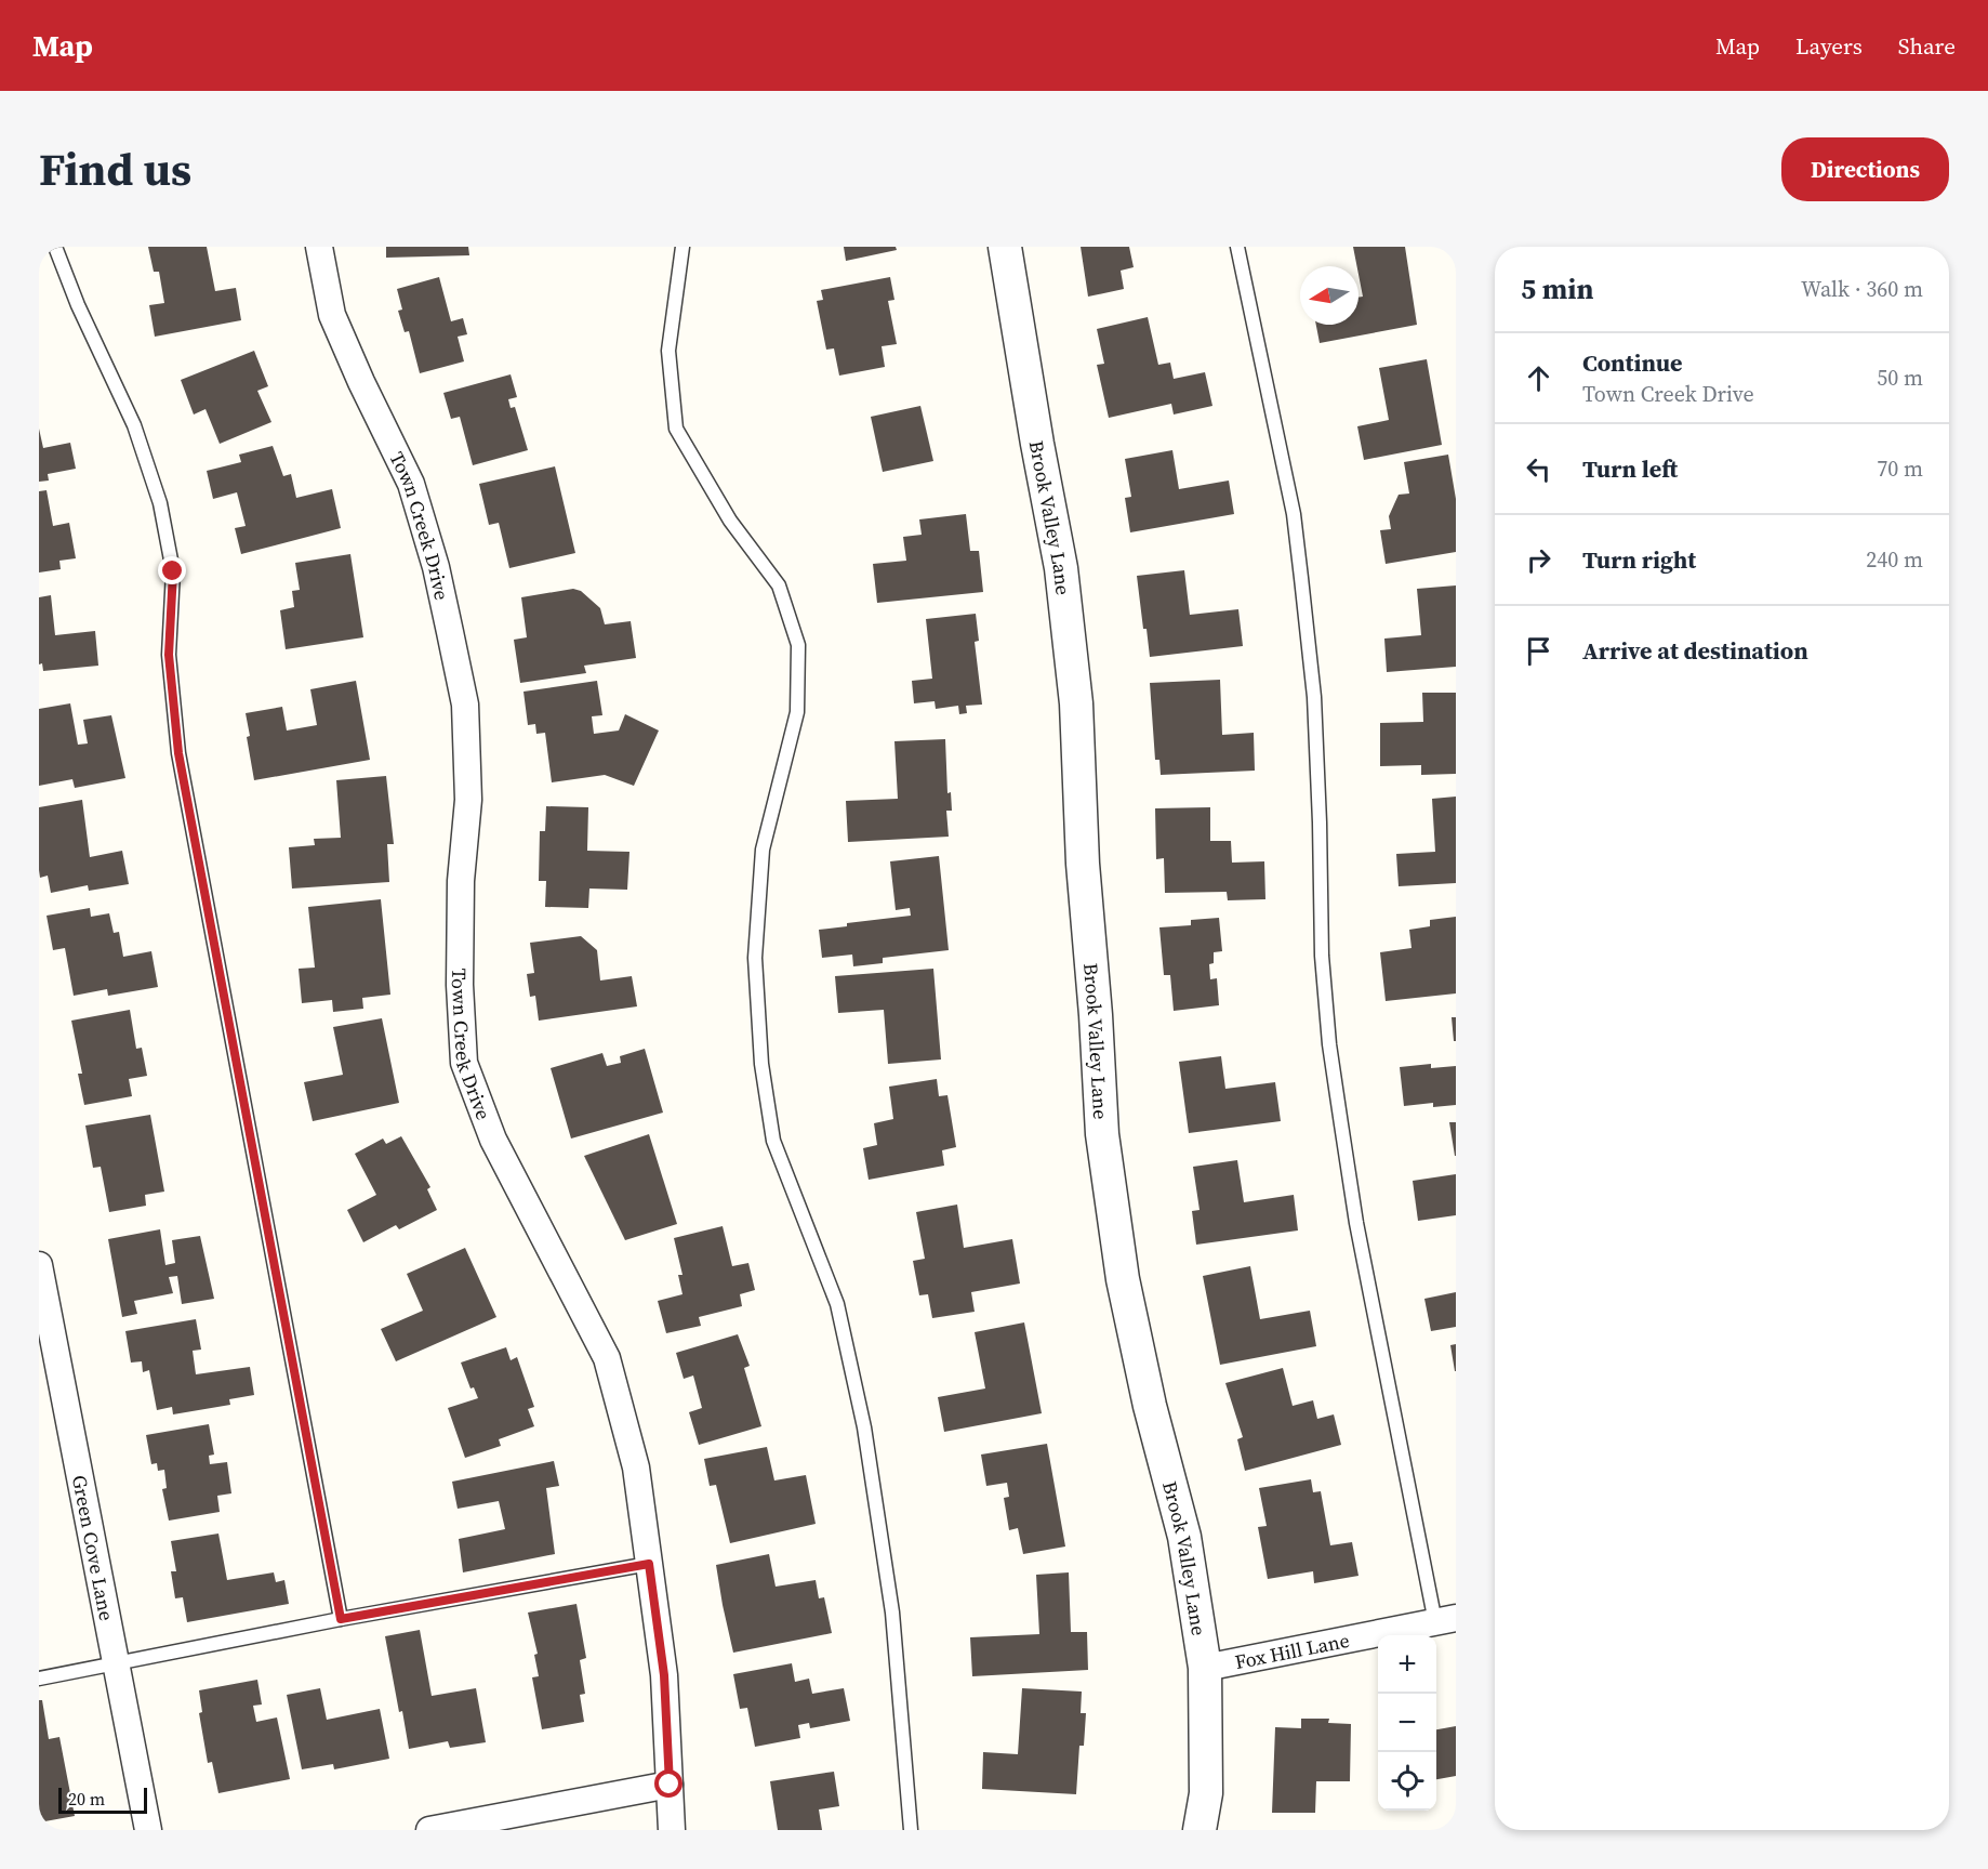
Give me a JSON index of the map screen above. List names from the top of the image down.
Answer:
{
  "streets": {
    "street": [
      "Brook Valley Lane",
      "Town Creek Drive",
      "Green Cove Lane",
      "Fox Hill Lane"
    ]
  },
  "crossings": [
    ["Brook Valley Lane", "Fox Hill Lane"]
  ],
  "scale_bar": "20 m",
  "north": "left",
  "page": {
    "header": "Map",
    "nav": ["Map", "Layers", "Share"],
    "title": "Find us",
    "buttons": "Directions",
    "heading": ["5 min", "Walk · 360 m"],
    "list": [
      ["Continue", "Town Creek Drive", "50 m"],
      ["Turn left", "70 m"],
      ["Turn right", "240 m"],
      "Arrive at destination"
    ],
    "map_buttons": ["+", "−"],
    "scale": "20 m"
  }
}
